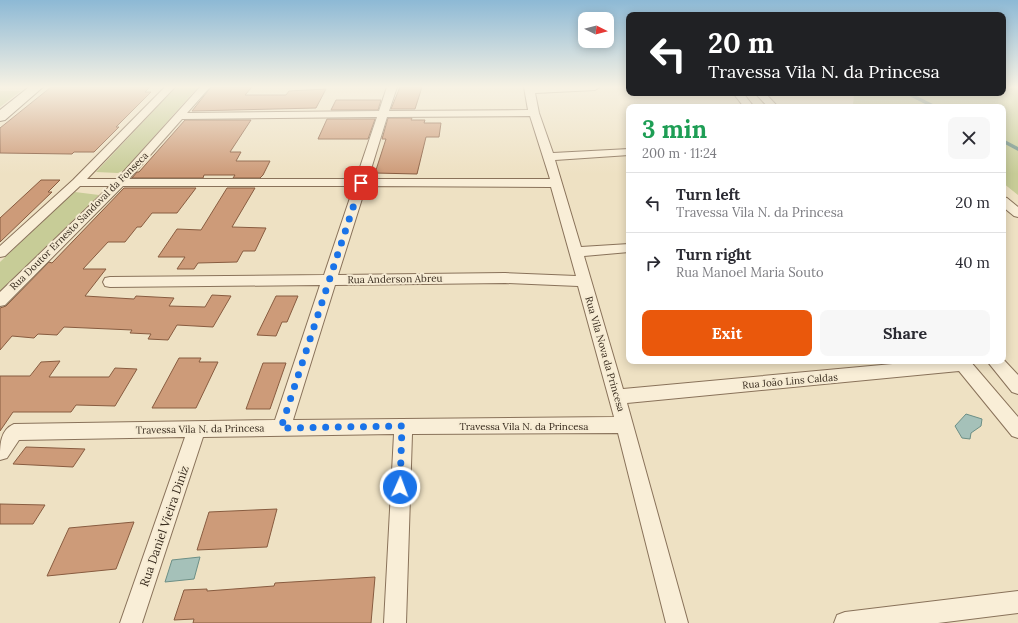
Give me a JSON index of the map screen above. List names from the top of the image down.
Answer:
{
  "streets": {
    "street": [
      "Rua Doutor Ernesto Sandoval da Fonseca",
      "Rua Anderson Abreu",
      "Rua Vila Nova da Princesa",
      "Rua João Lins Caldas",
      "Travessa Vila N. da Princesa",
      "Rua Daniel Vieira Diniz"
    ]
  },
  "crossings": [
    ["Rua Anderson Abreu", "Rua Vila Nova da Princesa"],
    ["Rua Vila Nova da Princesa", "Rua João Lins Caldas"],
    ["Rua Vila Nova da Princesa", "Travessa Vila N. da Princesa"],
    ["Travessa Vila N. da Princesa", "Rua Daniel Vieira Diniz"]
  ],
  "north": "right",
  "page": {
    "turn": ["20 m", "Travessa Vila N. da Princesa"],
    "heading": ["3 min", "200 m · 11:24"],
    "list": [
      {
        "name": "Turn left",
        "note": "Travessa Vila N. da Princesa",
        "value": "20 m"
      },
      {
        "name": "Turn right",
        "note": "Rua Manoel Maria Souto",
        "value": "40 m"
      }
    ],
    "buttons": ["Exit", "Share"]
  }
}
